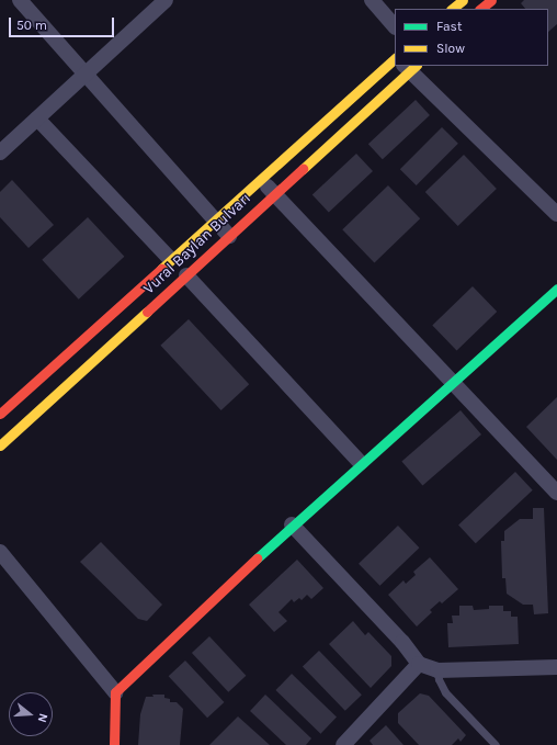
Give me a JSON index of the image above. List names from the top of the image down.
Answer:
{
  "streets": {
    "main road": ["Vural Baylan Bulvarı"]
  },
  "legend": ["Fast", "Slow"],
  "scale_bar": "50 m",
  "north": "right"
}
